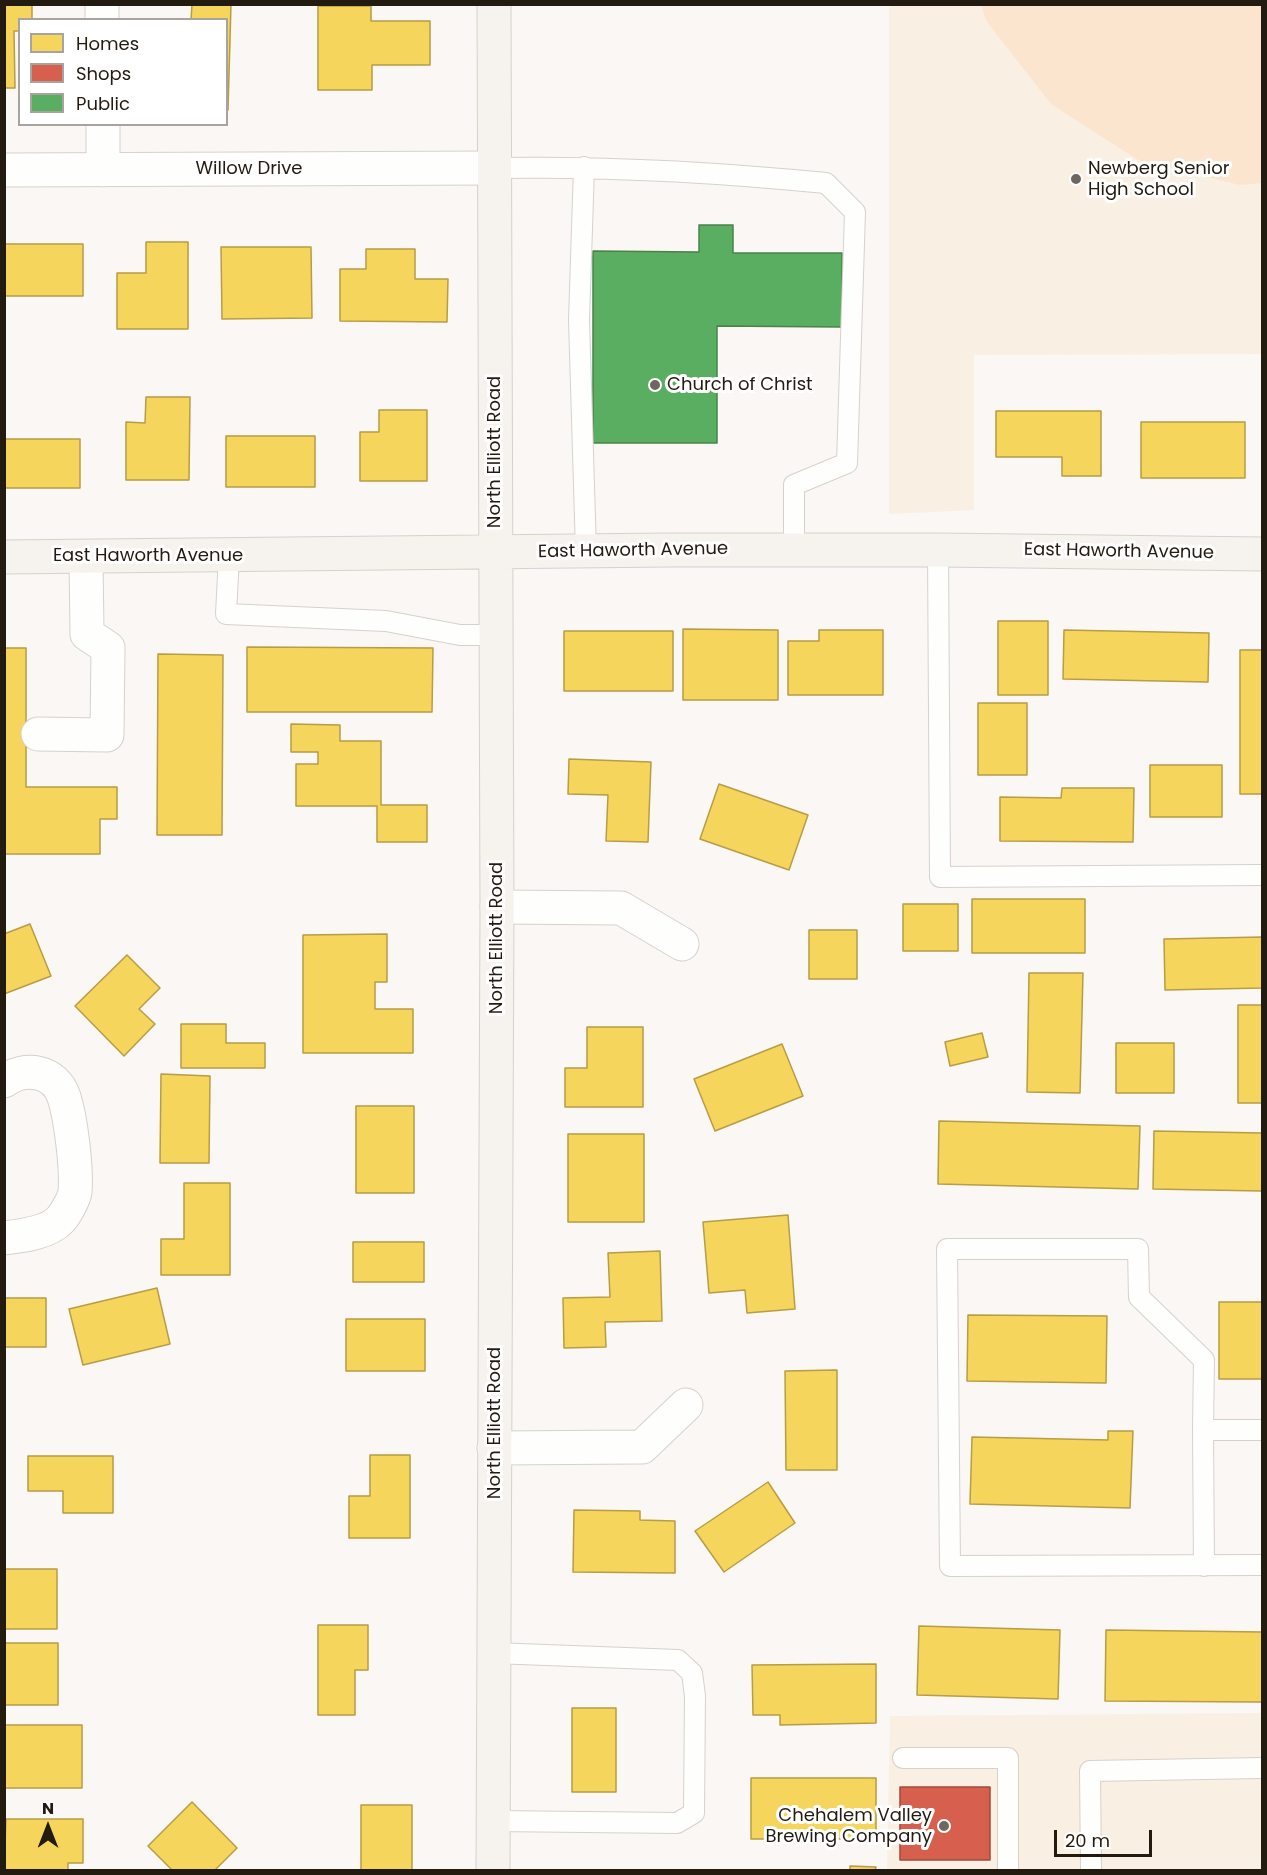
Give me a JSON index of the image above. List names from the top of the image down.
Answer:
{
  "streets": {
    "street": ["Willow Drive", "North Elliott Road", "East Haworth Avenue"]
  },
  "crossings": [
    ["Willow Drive", "North Elliott Road"],
    ["North Elliott Road", "East Haworth Avenue"]
  ],
  "places": ["Newberg Senior High School", "Church of Christ", "Chehalem Valley Brewing Company"],
  "legend": ["Homes", "Shops", "Public"],
  "scale_bar": "20 m",
  "north": "top"
}
